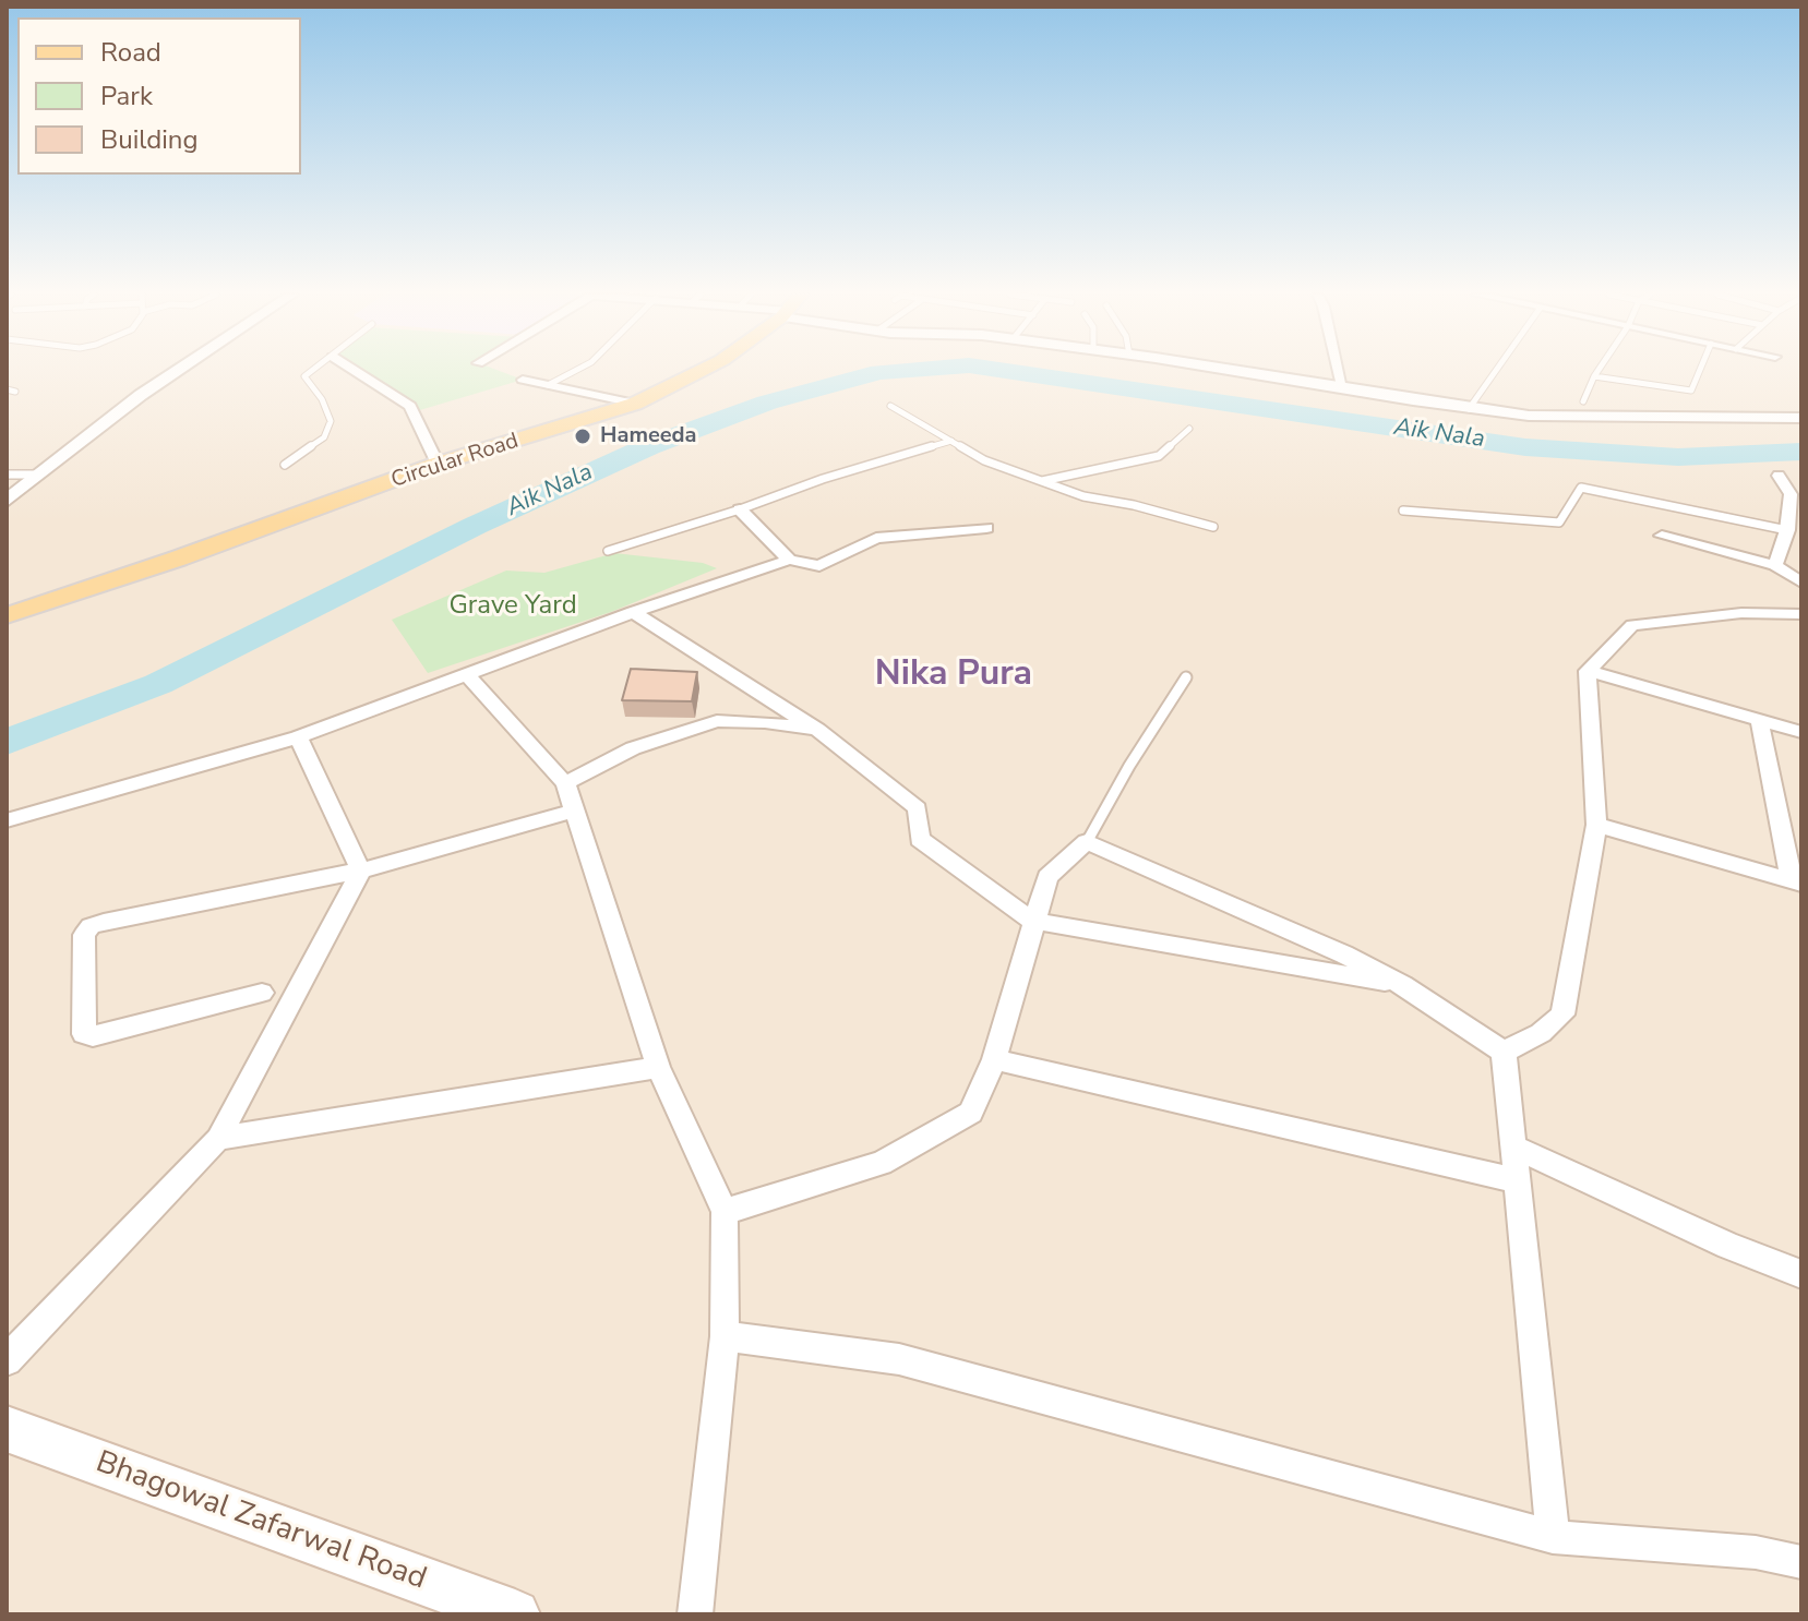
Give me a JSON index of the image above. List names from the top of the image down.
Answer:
{
  "streets": {
    "main road": ["Circular Road", "Bhagowal Zafarwal Road"]
  },
  "districts": ["Nika Pura"],
  "water": ["Aik Nala"],
  "parks": ["Grave Yard"],
  "places": ["Hameeda"],
  "legend": ["Road", "Park", "Building"]
}
